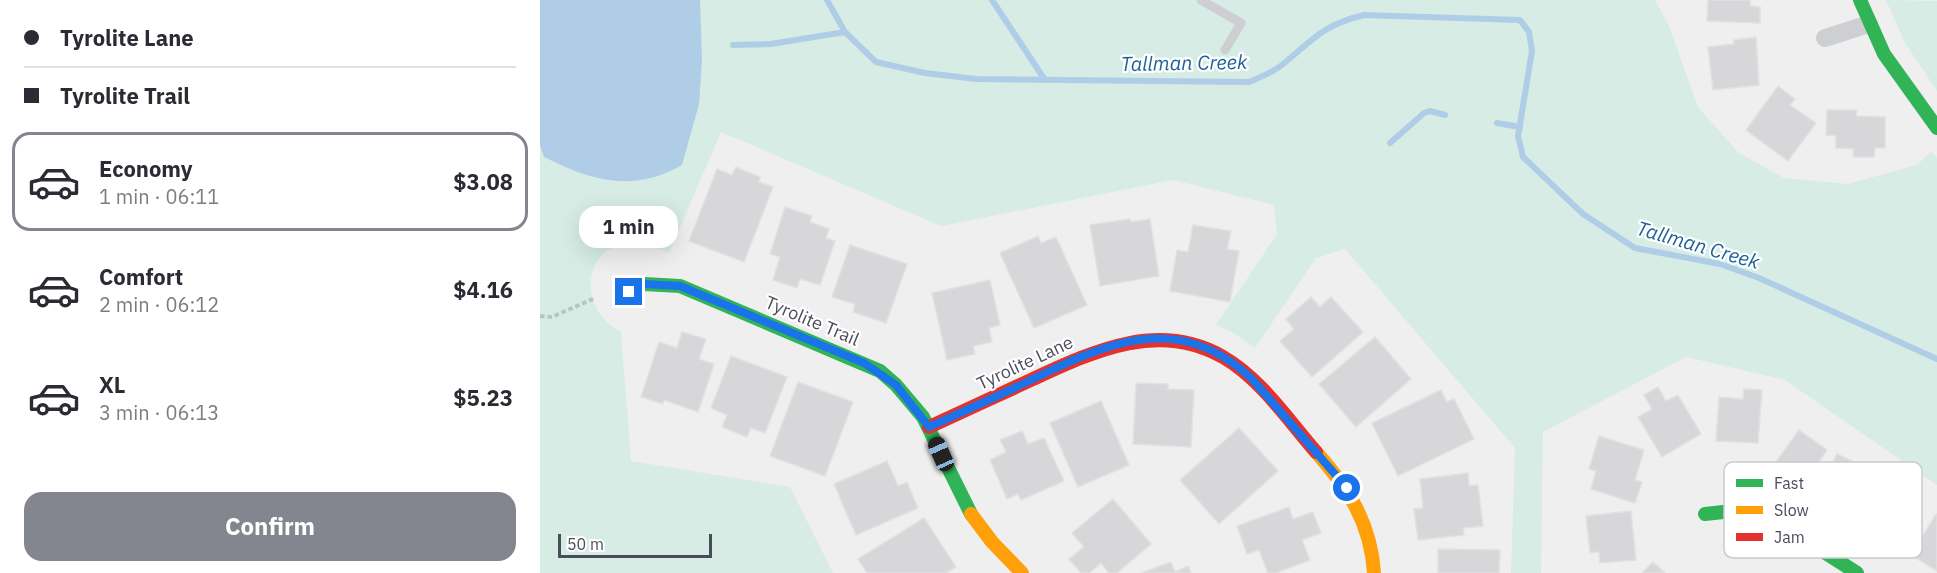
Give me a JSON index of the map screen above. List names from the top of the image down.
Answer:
{
  "streets": {
    "street": ["Tyrolite Trail", "Tyrolite Lane"]
  },
  "crossings": [
    ["Tyrolite Trail", "Tyrolite Lane"]
  ],
  "water": ["Tallman Creek"],
  "legend": ["Fast", "Slow", "Jam"],
  "scale_bar": "50 m",
  "page": {
    "banner": ["Tyrolite Lane", "Tyrolite Trail"],
    "list": [
      {
        "name": "Economy",
        "note": "1 min · 06:11",
        "value": "$3.08"
      },
      {
        "name": "Comfort",
        "note": "2 min · 06:12",
        "value": "$4.16"
      },
      {
        "name": "XL",
        "note": "3 min · 06:13",
        "value": "$5.23"
      }
    ],
    "bubble": "1 min",
    "buttons": "Confirm",
    "scale": "50 m"
  }
}
